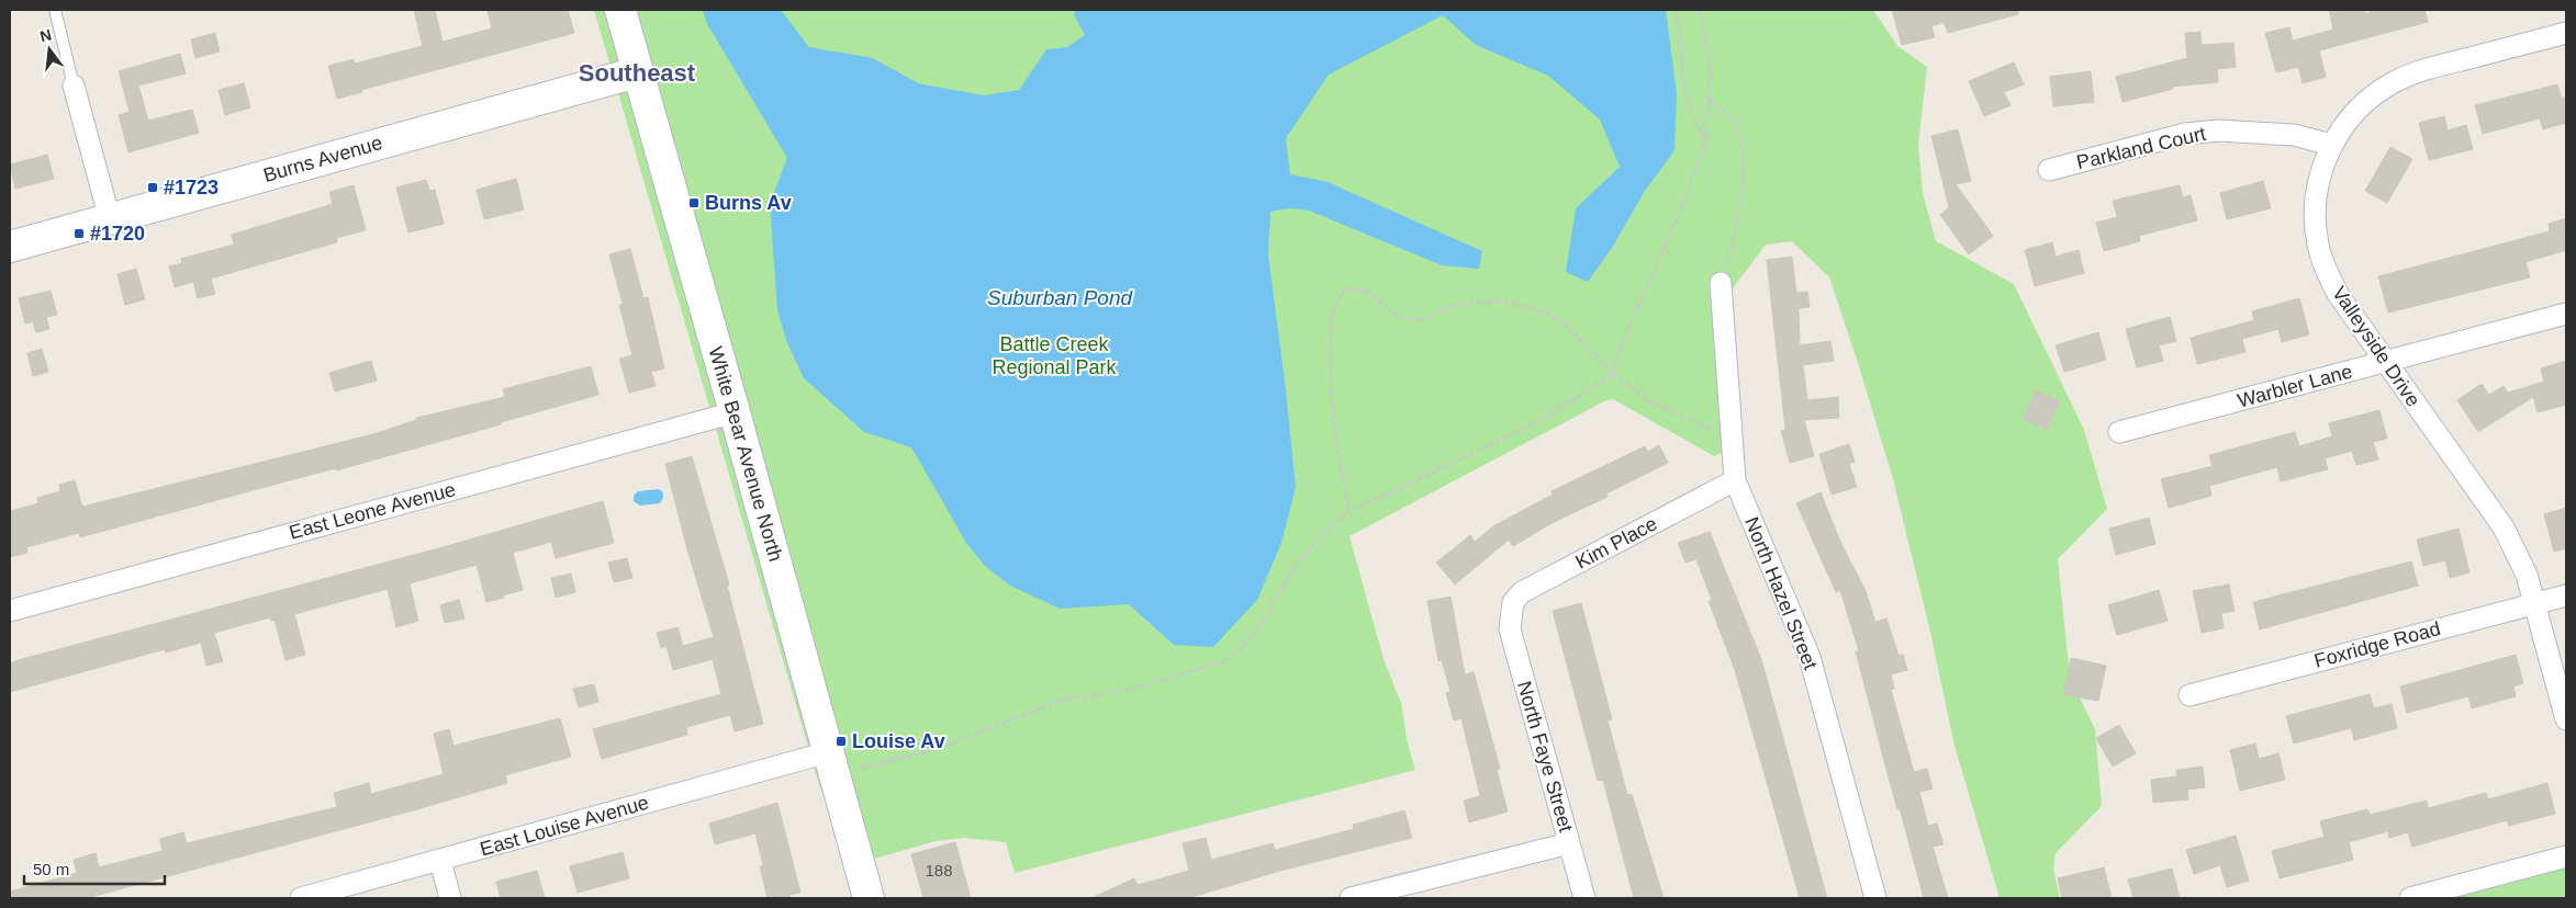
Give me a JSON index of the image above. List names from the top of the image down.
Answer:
{
  "streets": {
    "street": [
      "Parkland Court",
      "Burns Avenue",
      "Valleyside Drive",
      "Warbler Lane",
      "White Bear Avenue North",
      "East Leone Avenue",
      "Kim Place",
      "North Hazel Street",
      "Foxridge Road",
      "North Faye Street",
      "East Louise Avenue"
    ]
  },
  "crossings": [
    ["Parkland Court", "Valleyside Drive"],
    ["Burns Avenue", "White Bear Avenue North"],
    ["Valleyside Drive", "Warbler Lane"],
    ["Valleyside Drive", "Foxridge Road"],
    ["White Bear Avenue North", "East Leone Avenue"],
    ["White Bear Avenue North", "East Louise Avenue"],
    ["Kim Place", "North Hazel Street"],
    ["Kim Place", "North Faye Street"]
  ],
  "districts": ["Southeast"],
  "water": ["Suburban Pond"],
  "parks": ["Battle Creek Regional Park"],
  "places": {
    "transit": [
      "#1723",
      "Burns Av",
      "#1720",
      "Louise Av"
    ]
  },
  "house_numbers": ["188"],
  "scale_bar": "50 m",
  "north": "top"
}
